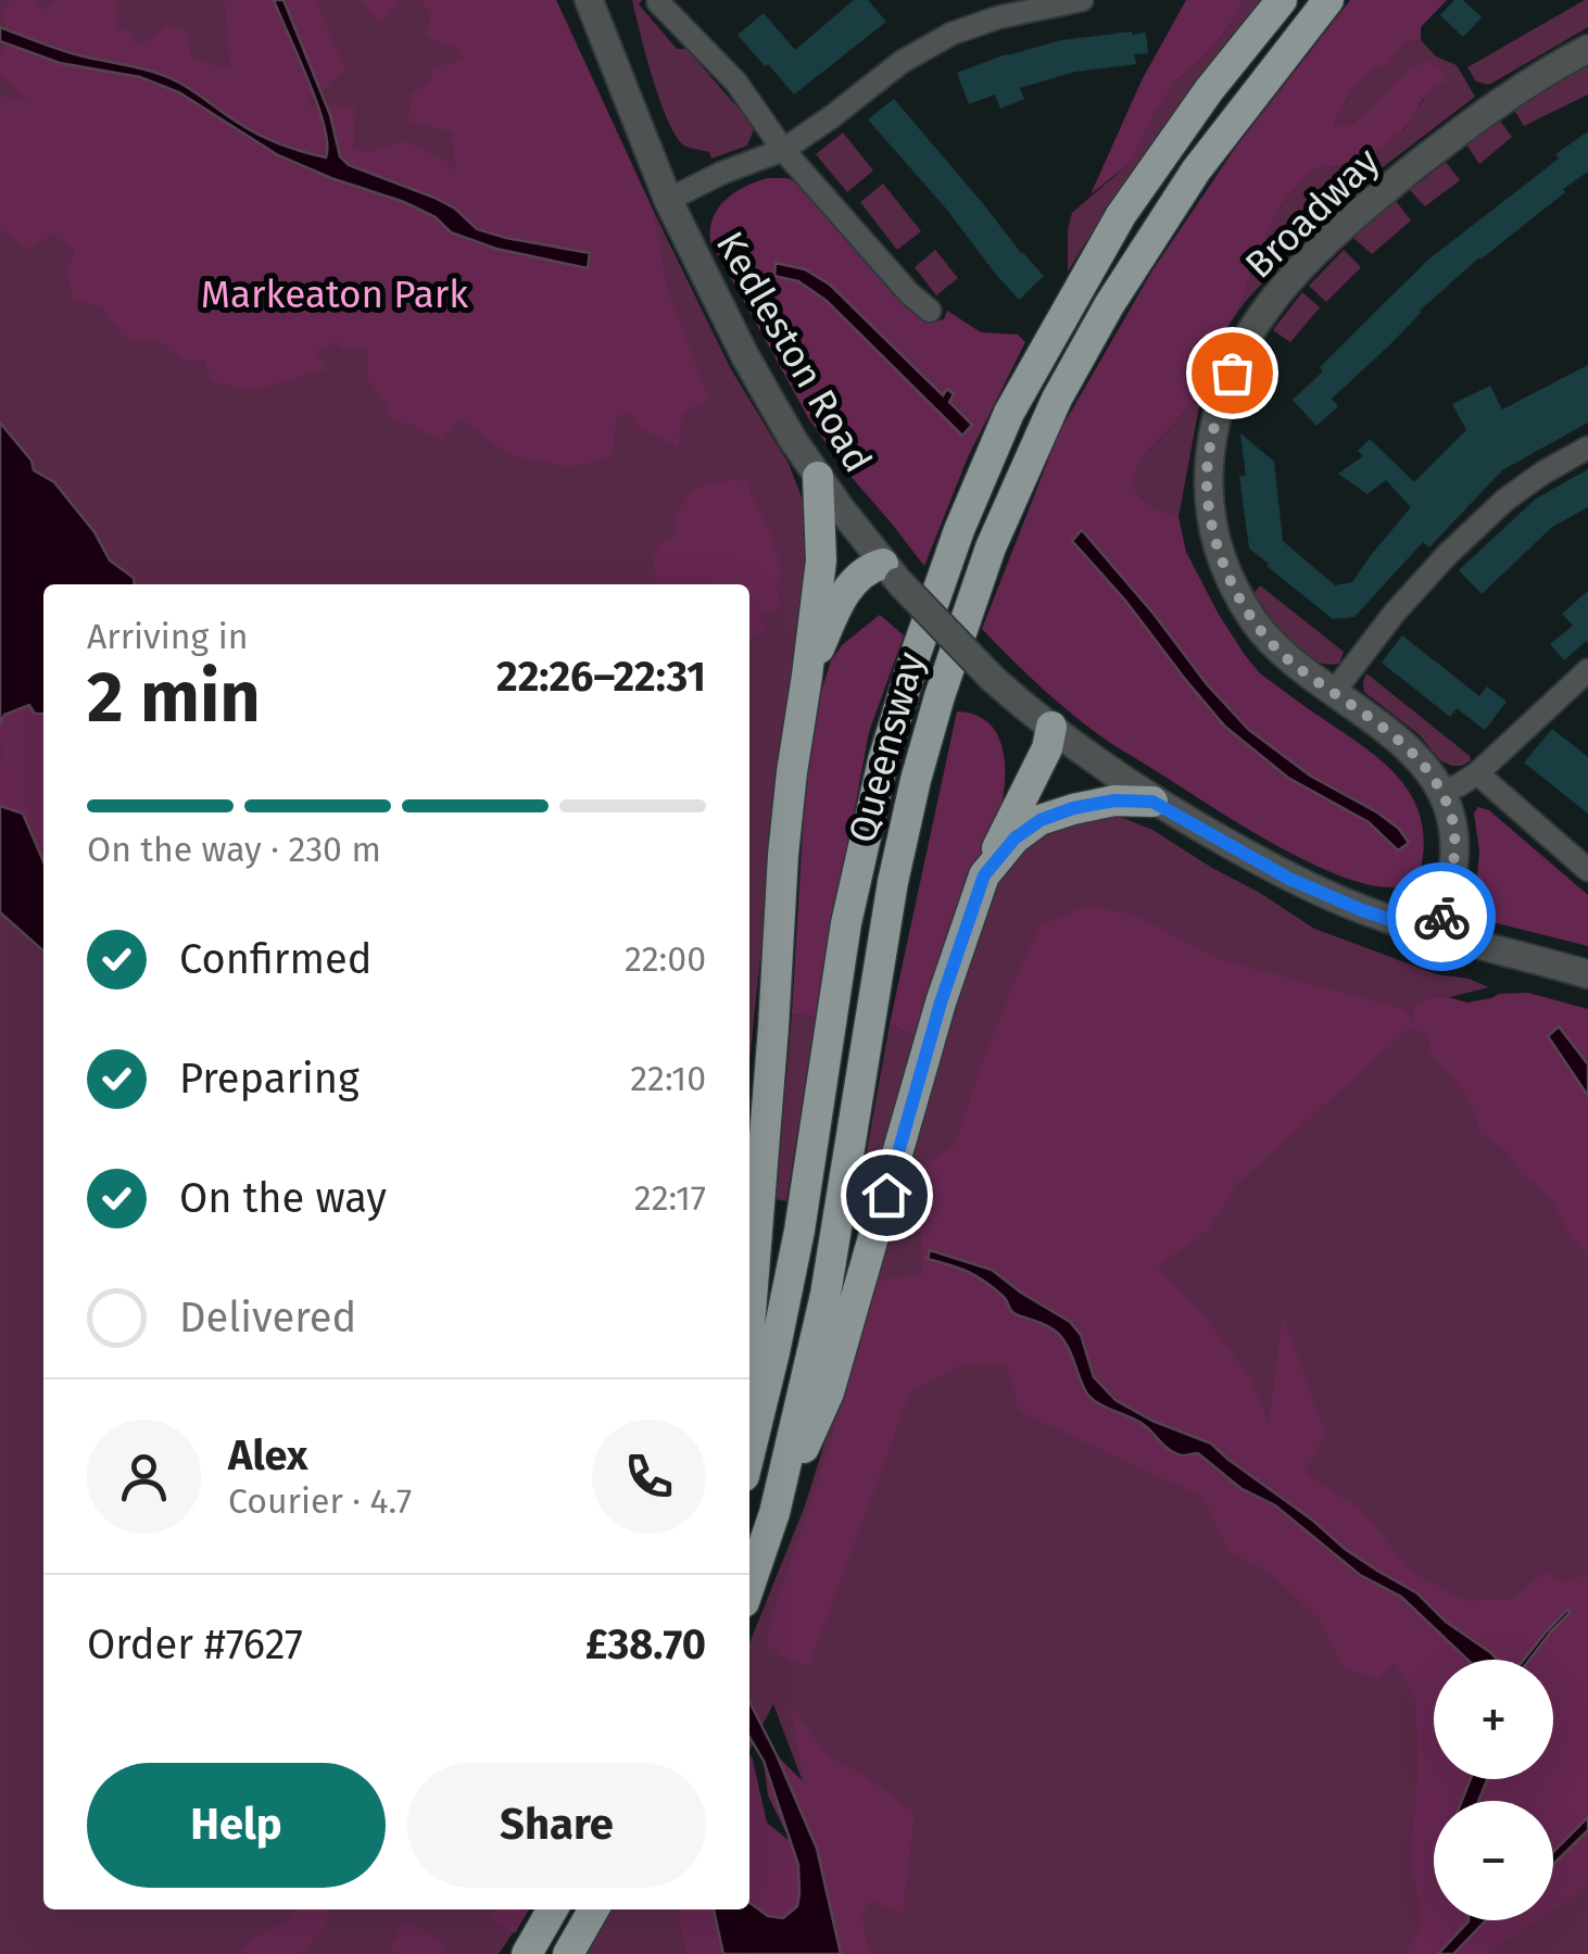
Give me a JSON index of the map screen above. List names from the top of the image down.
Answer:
{
  "streets": {
    "highway": ["Queensway"],
    "street": ["Broadway", "Kedleston Road"]
  },
  "crossings": [
    ["Broadway", "Kedleston Road"]
  ],
  "parks": ["Markeaton Park"],
  "page": {
    "heading": ["2 min", "Arriving in", "22:26–22:31"],
    "panel": [
      "Alex",
      "Courier · 4.7",
      "Order #7627",
      "£38.70"
    ],
    "bar": "On the way · 230 m",
    "list": [
      ["Confirmed", "22:00"],
      ["Preparing", "22:10"],
      ["On the way", "22:17"],
      "Delivered"
    ],
    "map_buttons": ["+", "−"],
    "buttons": ["Help", "Share"]
  }
}
